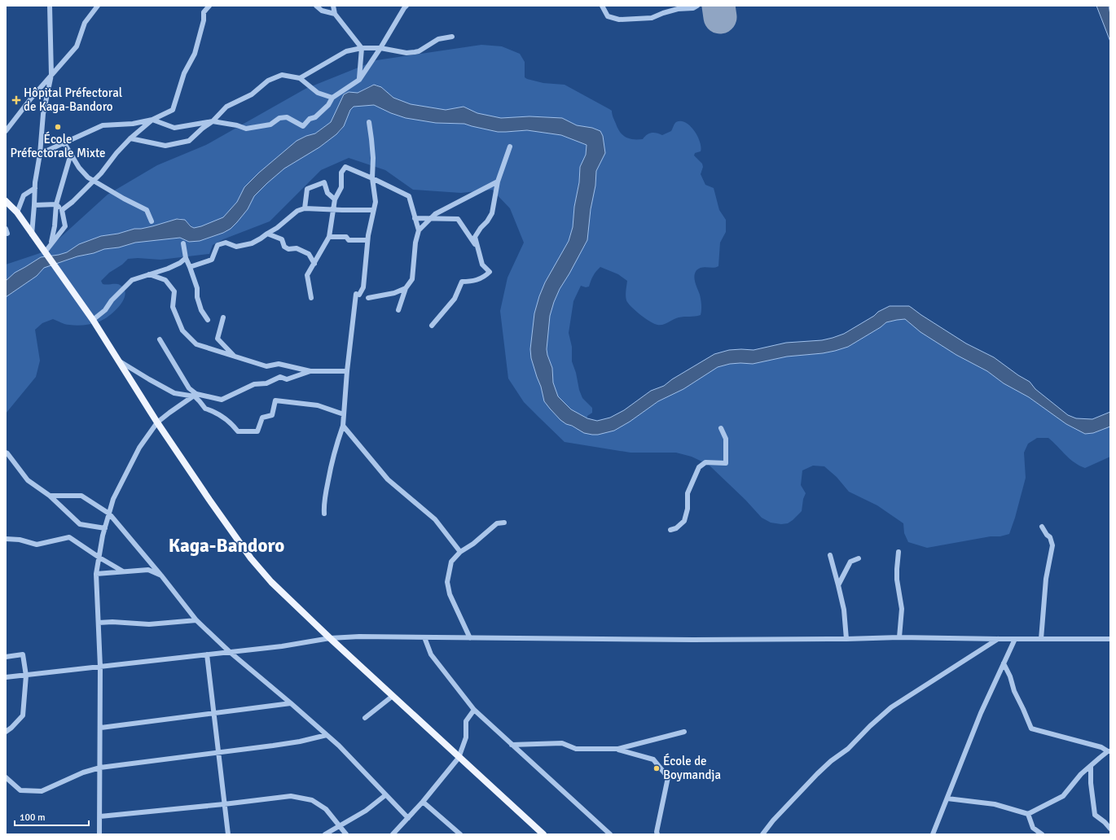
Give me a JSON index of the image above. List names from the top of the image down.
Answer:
{
  "districts": ["Kaga-Bandoro"],
  "places": {
    "health": ["Hôpital Préfectoral de Kaga-Bandoro"],
    "other": ["École Préfectorale Mixte", "École de Boymandja"]
  },
  "scale_bar": "100 m"
}
